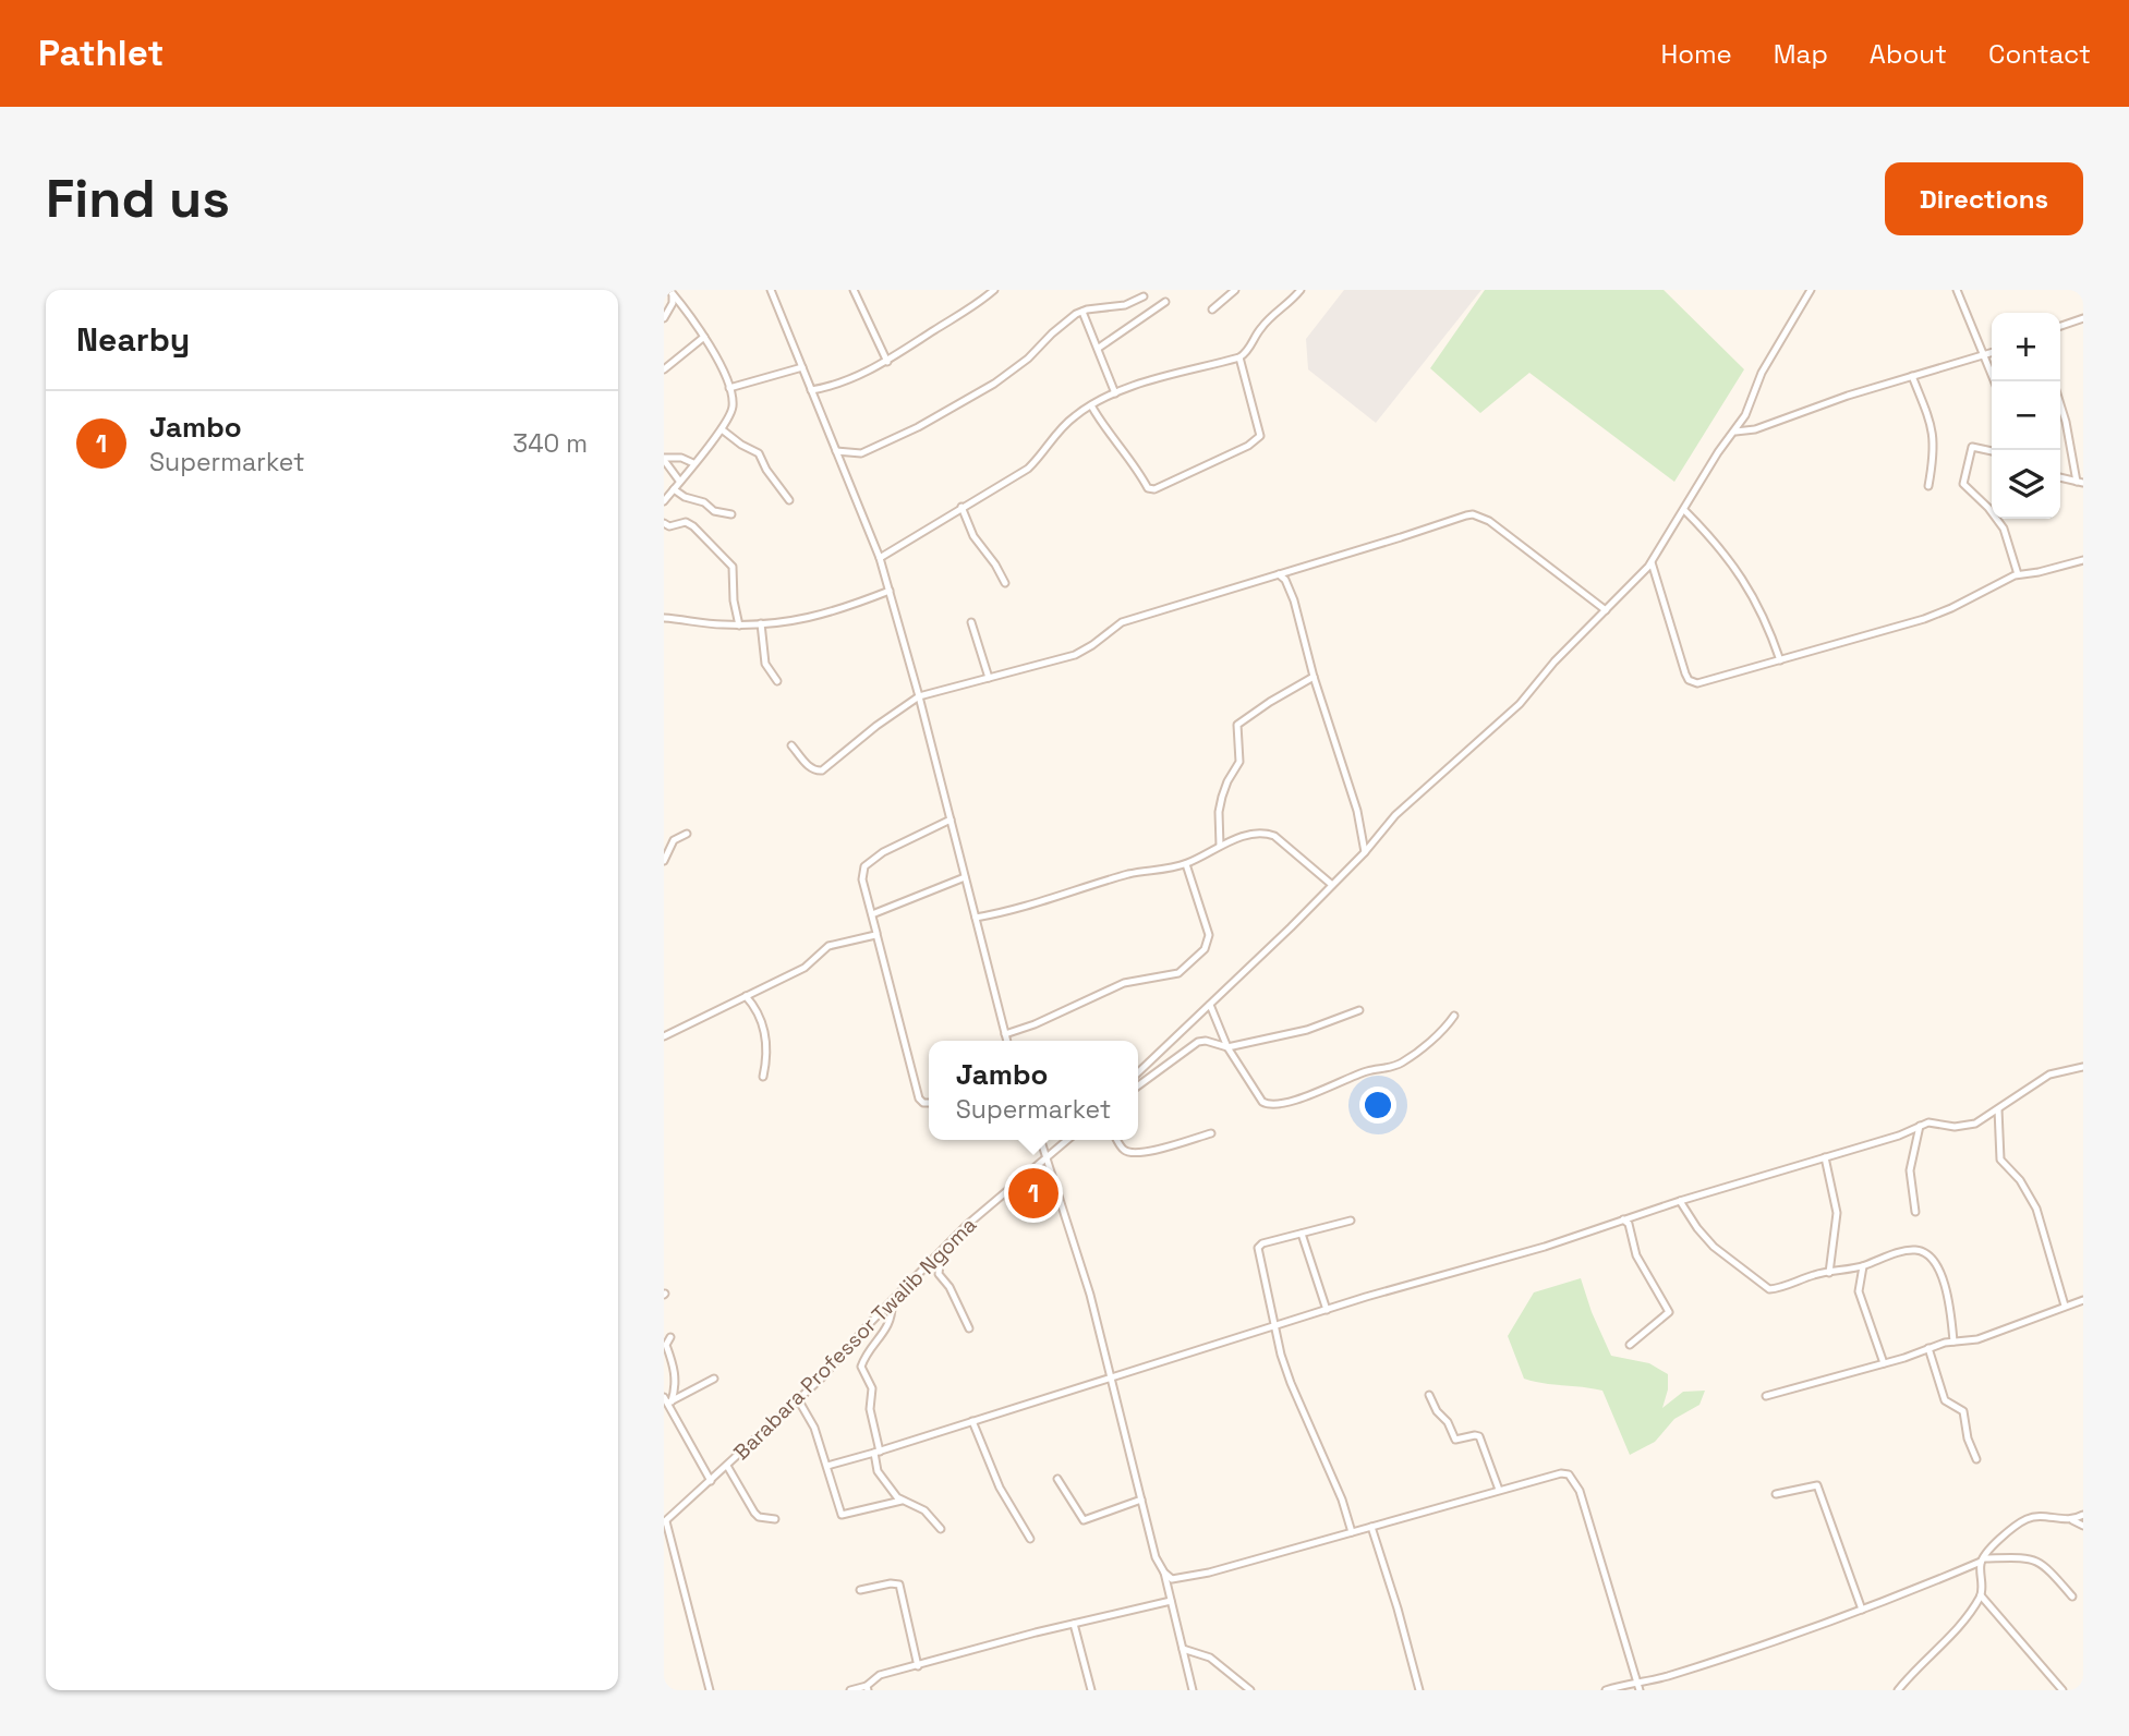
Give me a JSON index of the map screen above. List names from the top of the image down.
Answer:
{
  "streets": {
    "street": ["Barabara Professor Twalib Ngoma"]
  },
  "page": {
    "header": "Pathlet",
    "nav": [
      "Home",
      "Map",
      "About",
      "Contact"
    ],
    "buttons": "Directions",
    "title": "Find us",
    "heading": "Nearby",
    "map_buttons": ["+", "−"],
    "list": [
      {
        "mark": "1",
        "name": "Jambo",
        "note": "Supermarket",
        "value": "340 m"
      }
    ],
    "popup": ["Jambo", "Supermarket"],
    "pins": "1"
  }
}
